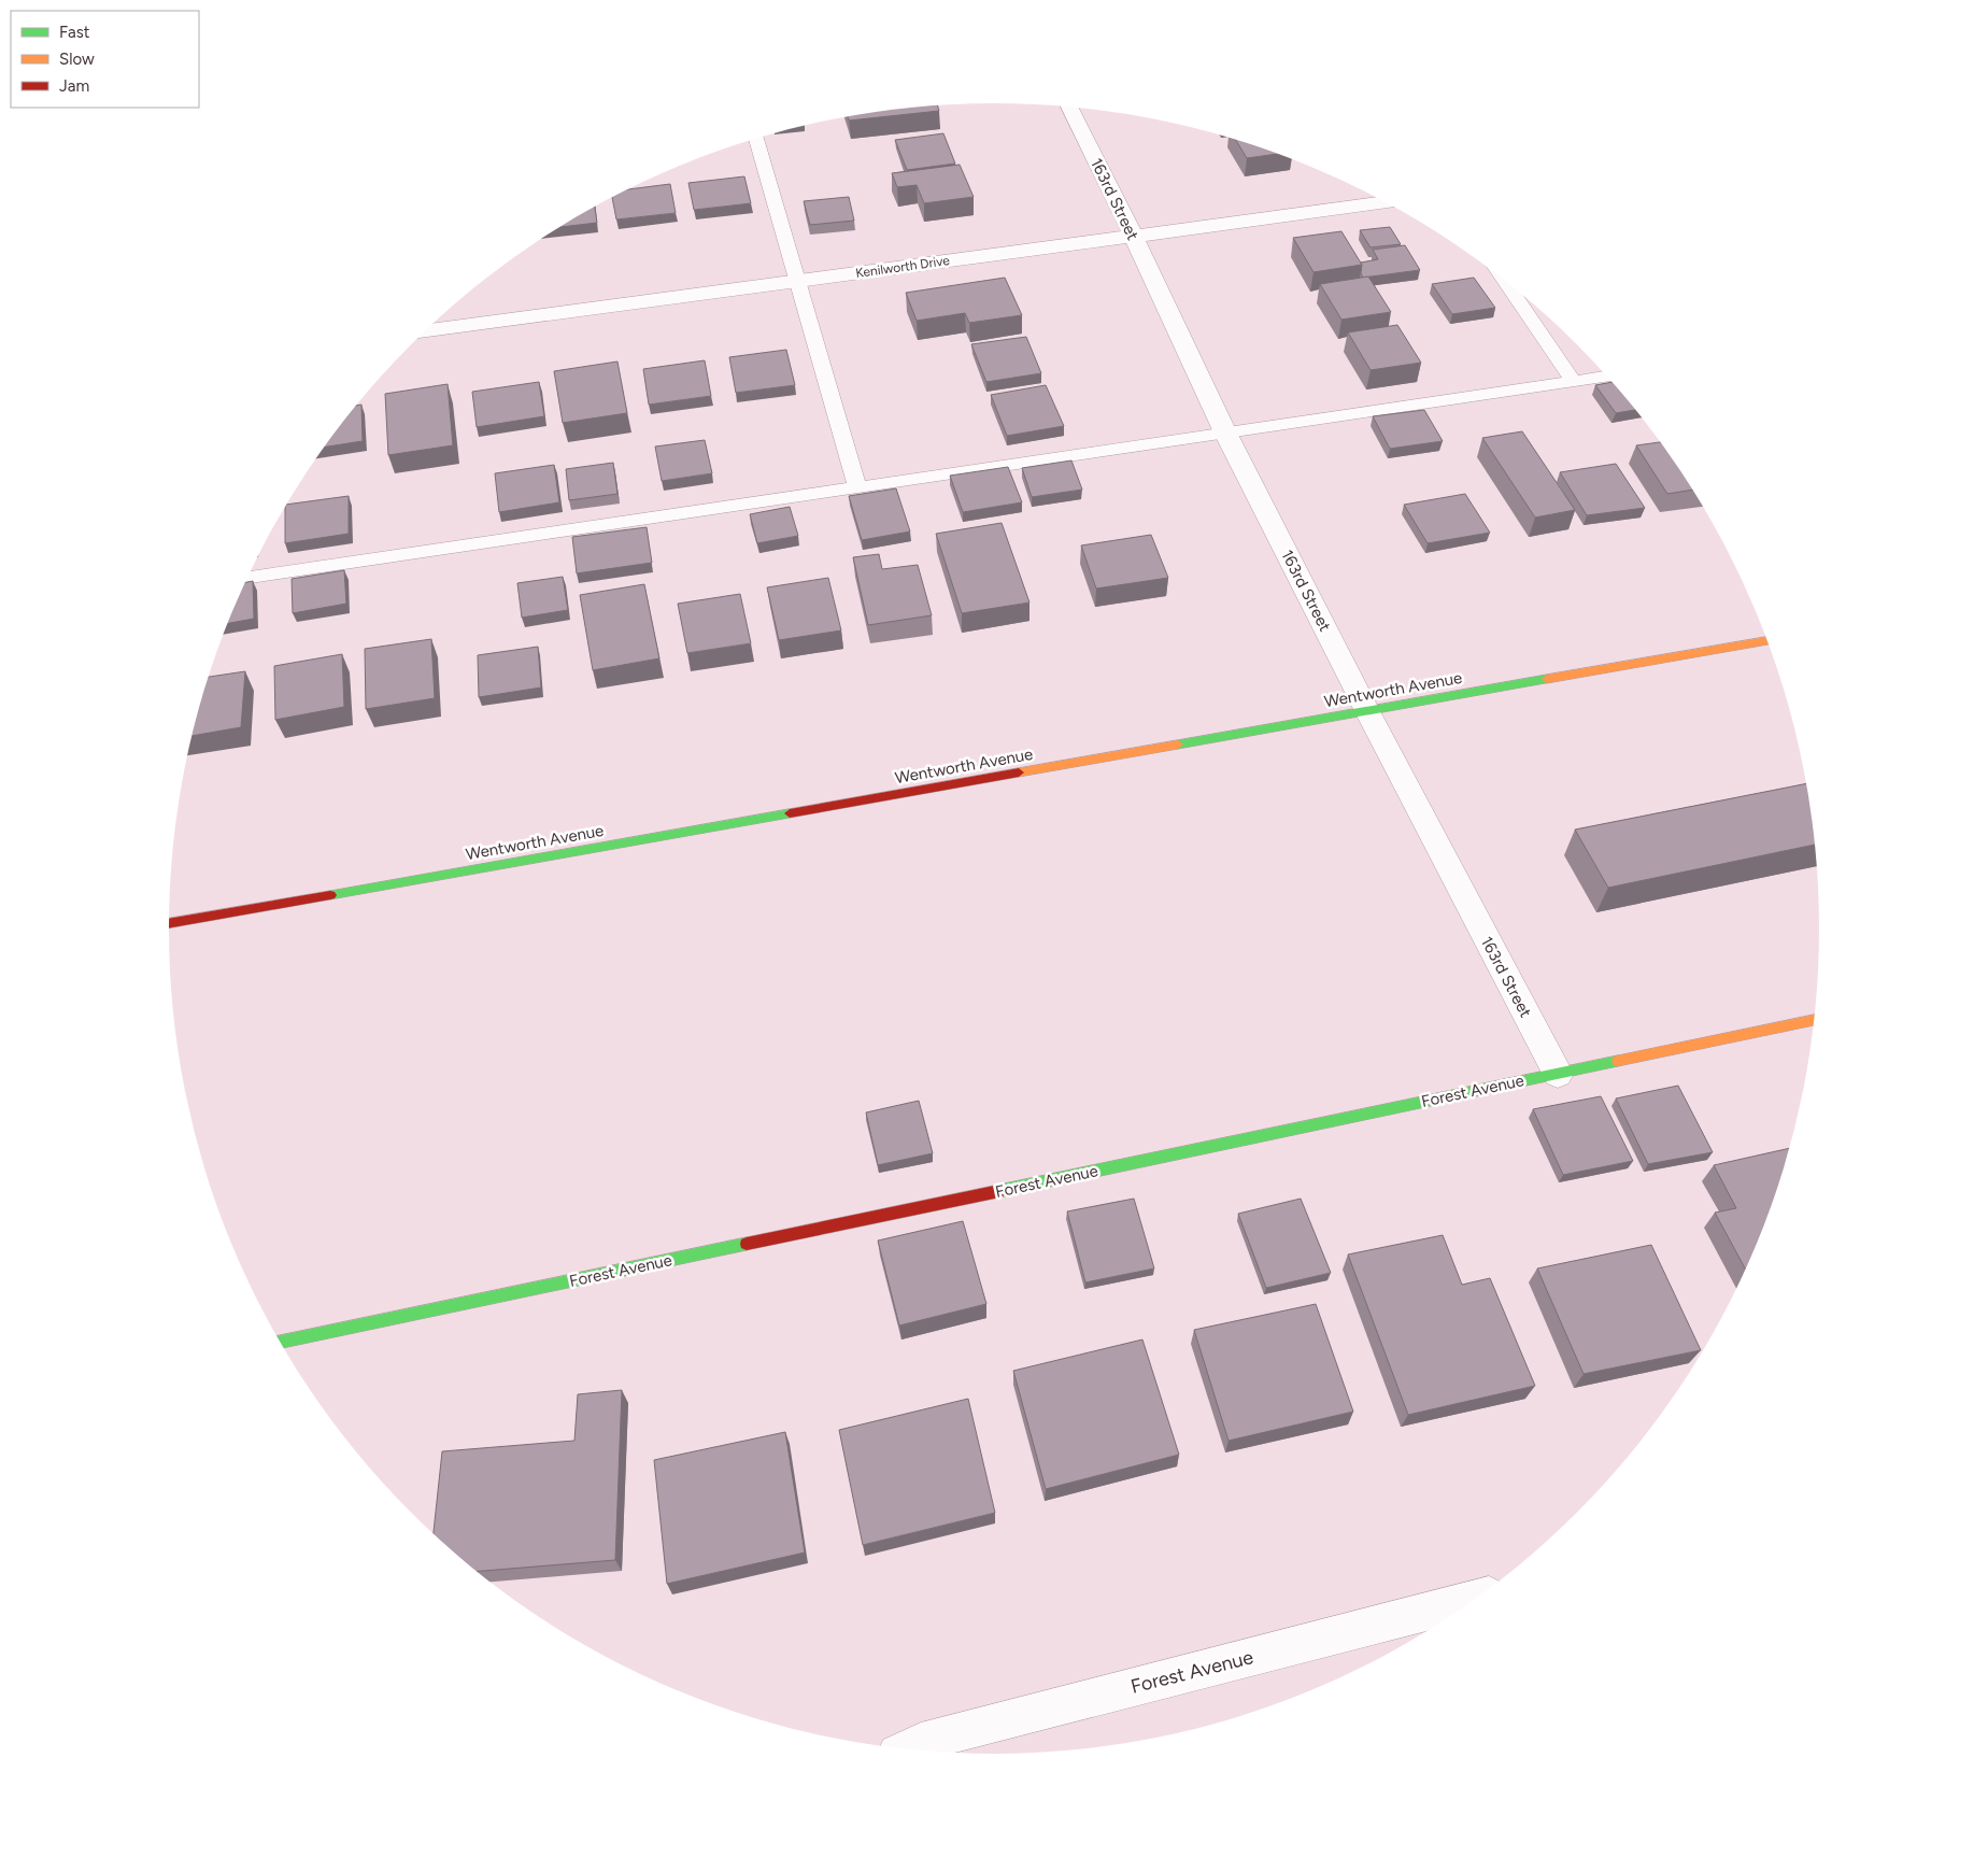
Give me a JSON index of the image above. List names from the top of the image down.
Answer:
{
  "streets": {
    "street": [
      "163rd Street",
      "Kenilworth Drive",
      "Wentworth Avenue",
      "Forest Avenue"
    ]
  },
  "crossings": [
    ["163rd Street", "Kenilworth Drive"],
    ["163rd Street", "Wentworth Avenue"],
    ["163rd Street", "Forest Avenue"]
  ],
  "legend": ["Fast", "Slow", "Jam"]
}
